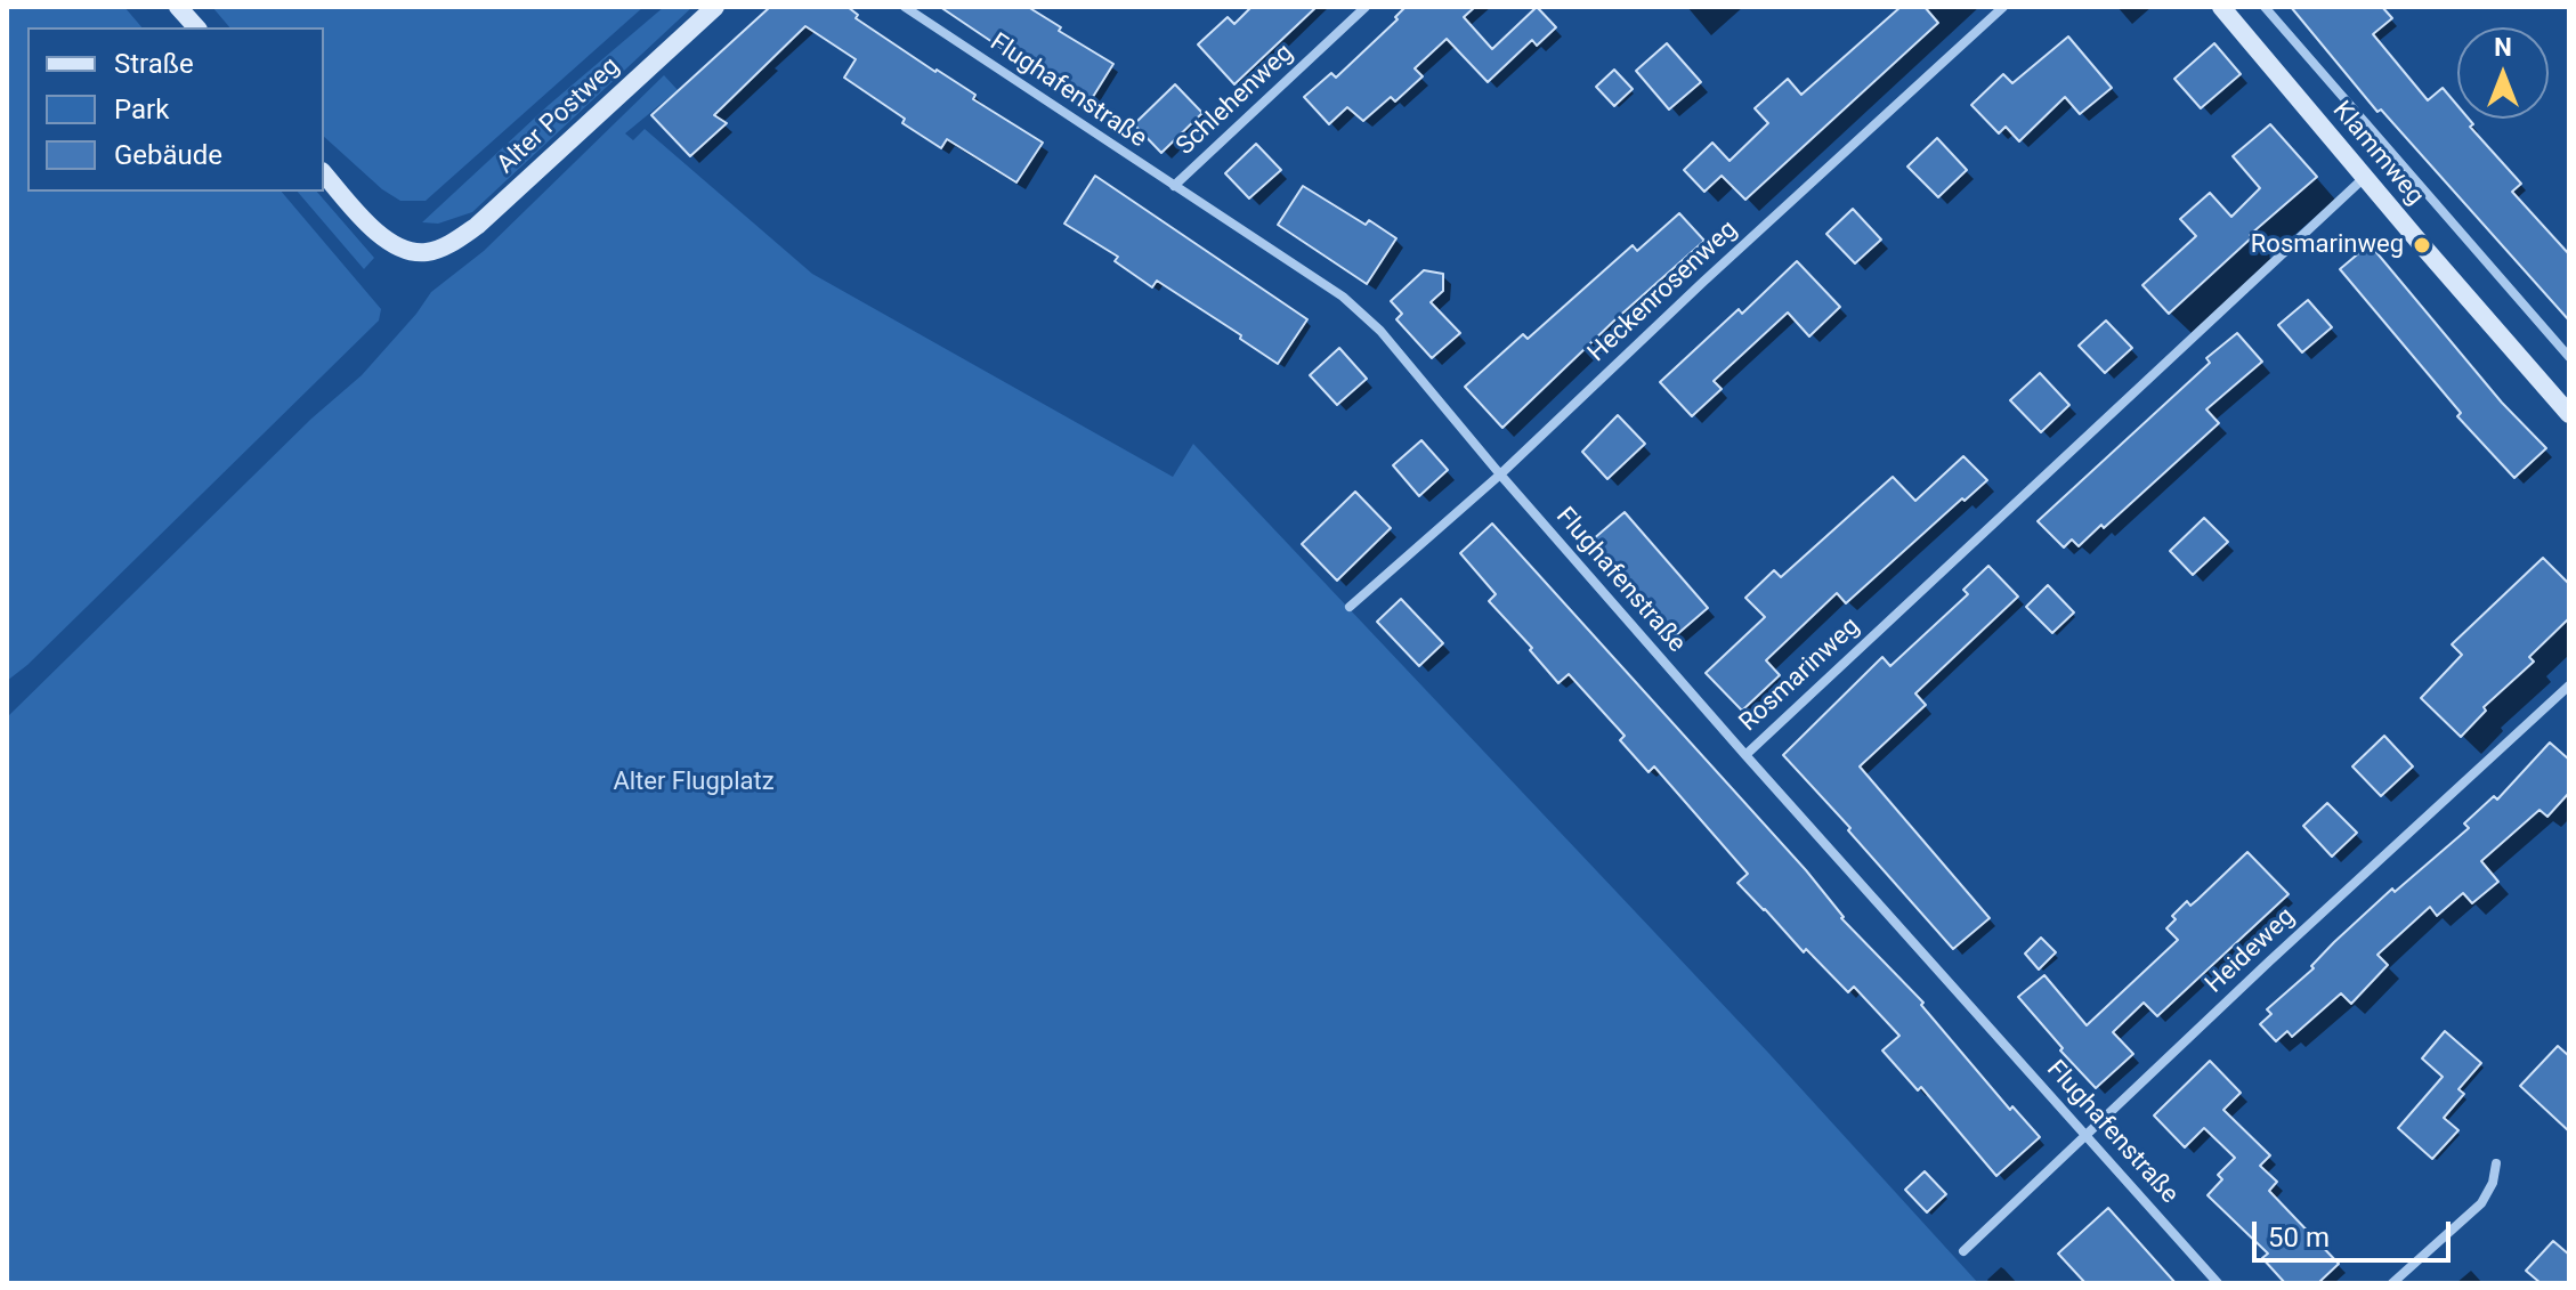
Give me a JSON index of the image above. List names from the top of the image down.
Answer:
{
  "streets": {
    "main road": ["Alter Postweg", "Klammweg"],
    "street": [
      "Flughafenstraße",
      "Schlehenweg",
      "Heckenrosenweg",
      "Rosmarinweg",
      "Heideweg"
    ]
  },
  "crossings": [
    ["Flughafenstraße", "Schlehenweg"],
    ["Flughafenstraße", "Heckenrosenweg"],
    ["Flughafenstraße", "Rosmarinweg"],
    ["Flughafenstraße", "Heideweg"],
    ["Klammweg", "Rosmarinweg"]
  ],
  "parks": ["Alter Flugplatz"],
  "places": ["Rosmarinweg"],
  "legend": ["Straße", "Park", "Gebäude"],
  "scale_bar": "50 m",
  "north": "top"
}
